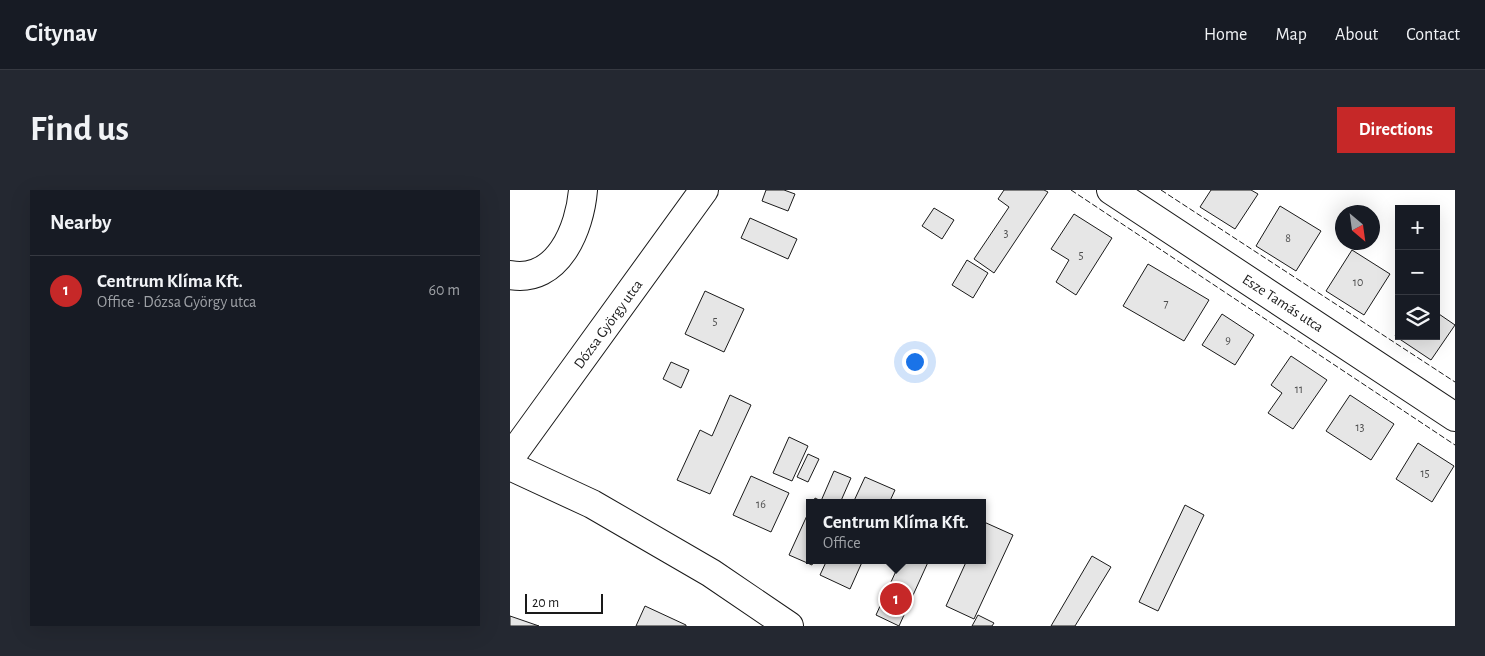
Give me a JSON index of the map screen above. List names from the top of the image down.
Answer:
{
  "streets": {
    "street": ["Esze Tamás utca", "Dózsa György utca"]
  },
  "house_numbers": [
    "3",
    "8",
    "5",
    "10",
    "7",
    "5",
    "9",
    "11",
    "13",
    "15",
    "16"
  ],
  "scale_bar": "20 m",
  "north": "bottom right",
  "page": {
    "header": "Citynav",
    "nav": [
      "Home",
      "Map",
      "About",
      "Contact"
    ],
    "buttons": "Directions",
    "title": "Find us",
    "heading": "Nearby",
    "map_buttons": ["+", "−"],
    "list": [
      {
        "mark": "1",
        "name": "Centrum Klíma Kft.",
        "note": "Office · Dózsa György utca",
        "value": "60 m"
      }
    ],
    "popup": ["Centrum Klíma Kft.", "Office"],
    "pins": "1",
    "scale": "20 m"
  }
}
